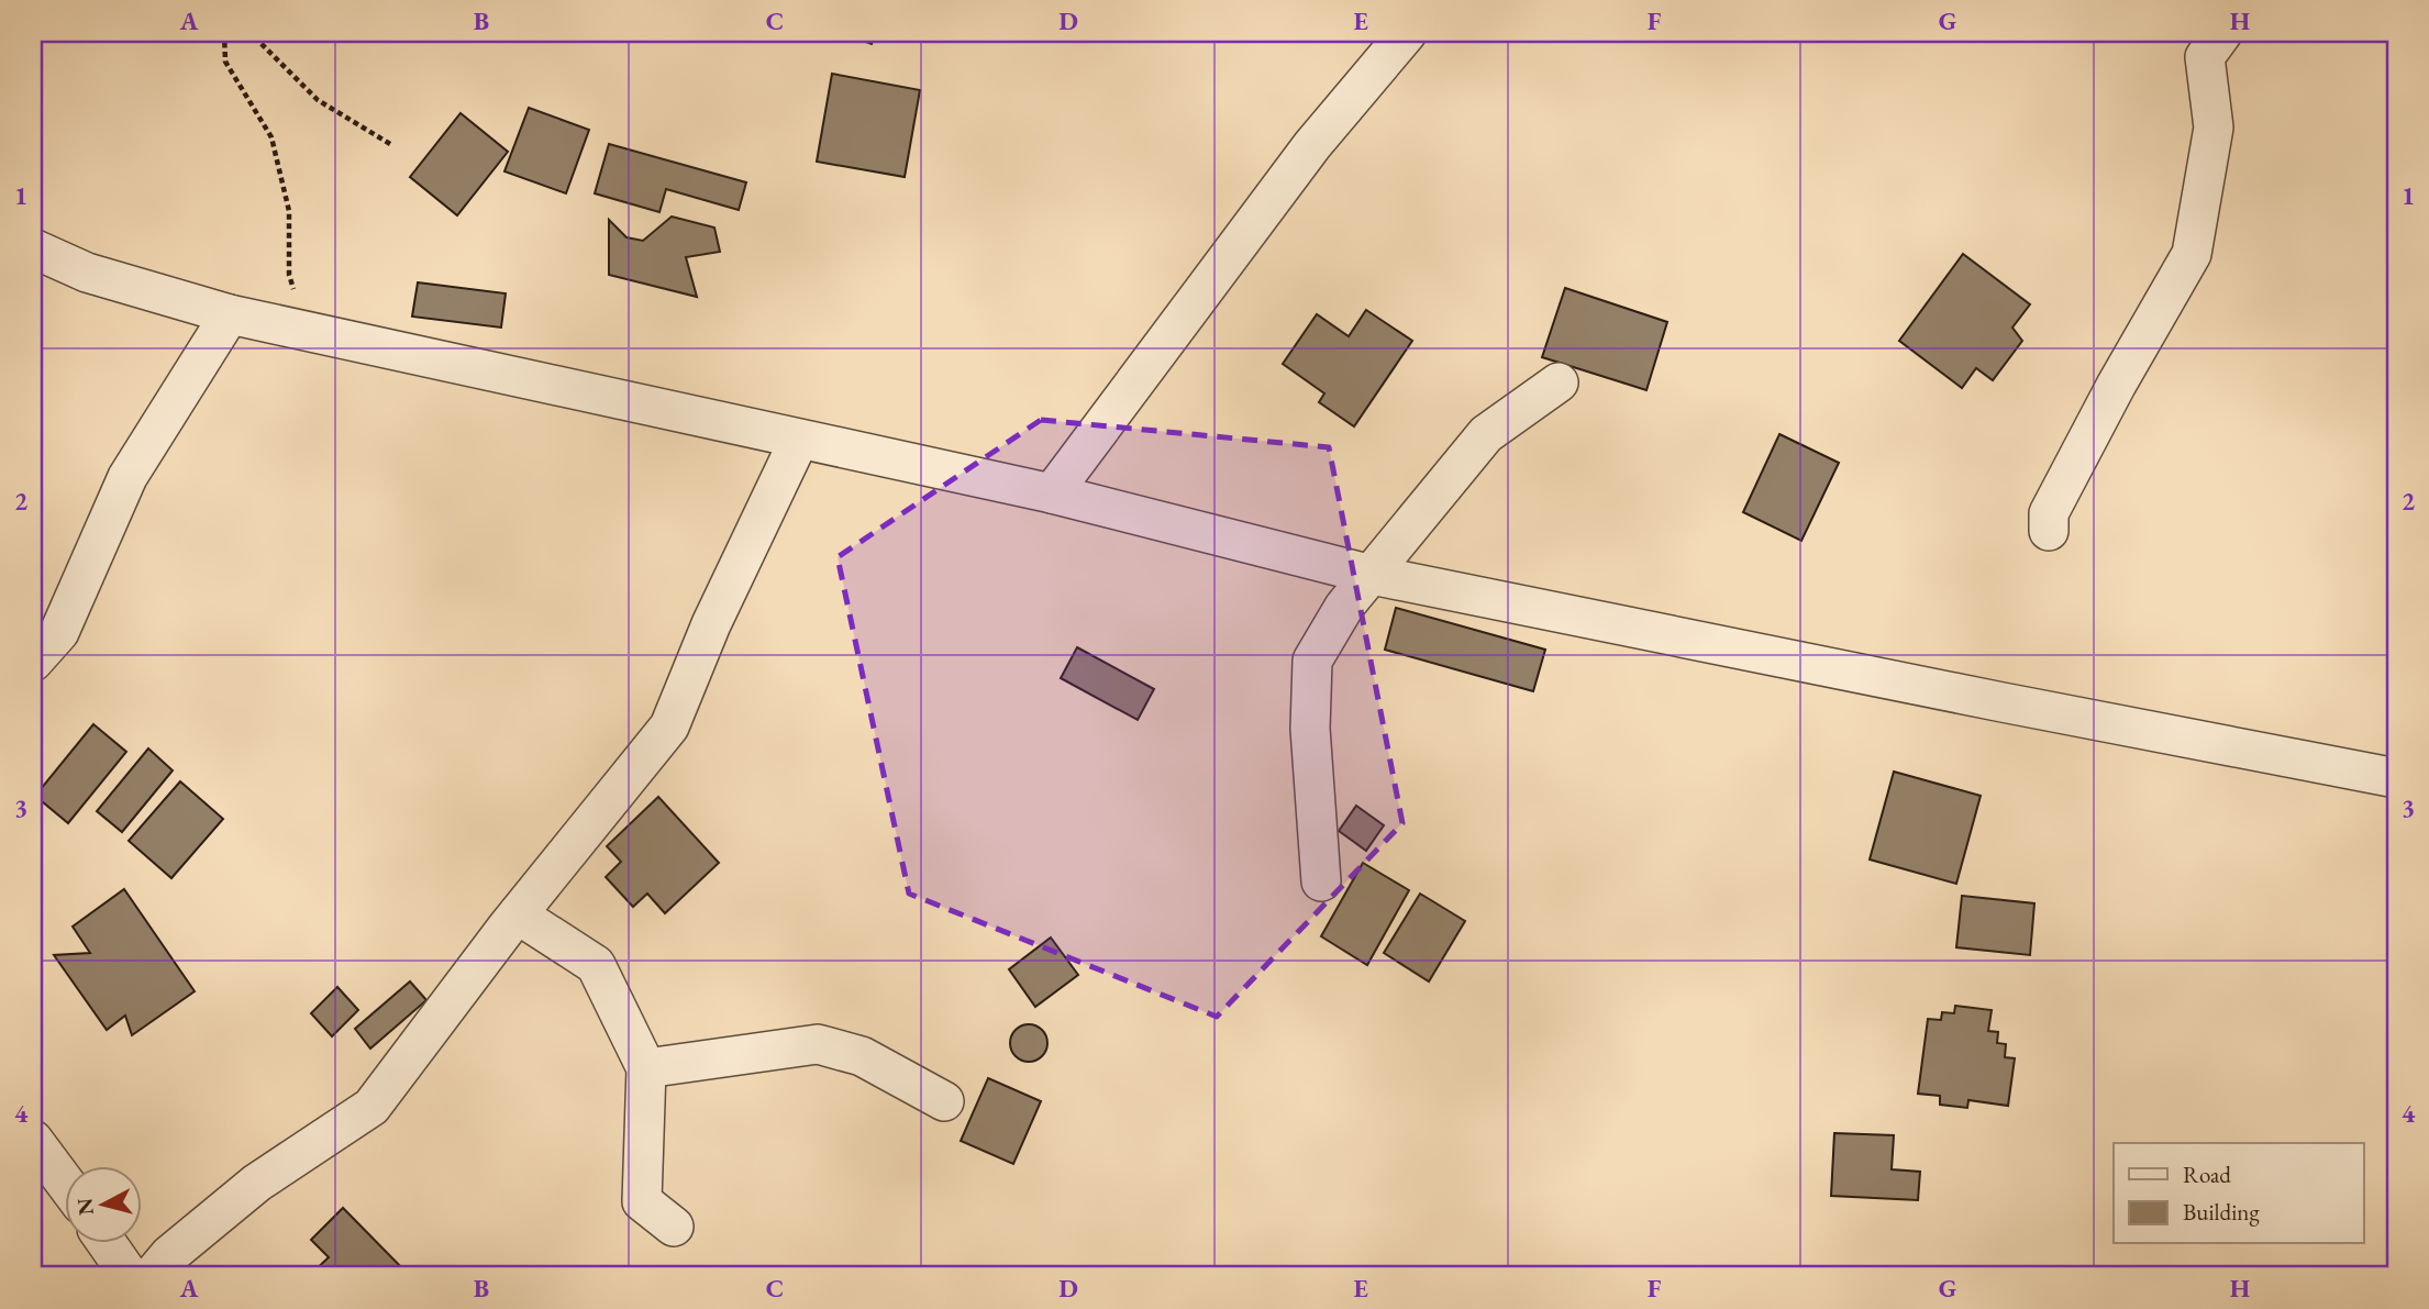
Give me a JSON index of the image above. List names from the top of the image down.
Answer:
{
  "legend": ["Road", "Building"],
  "north": "left",
  "grid": {
    "columns": [
      "A",
      "B",
      "C",
      "D",
      "E",
      "F",
      "G",
      "H"
    ],
    "rows": [
      "1",
      "2",
      "3",
      "4"
    ]
  }
}
